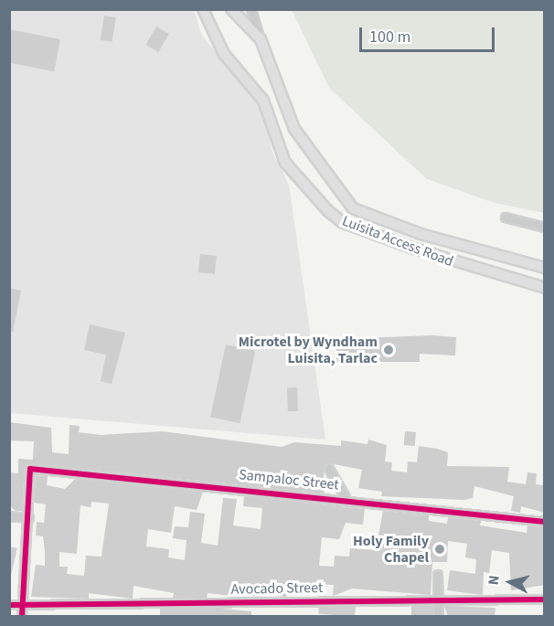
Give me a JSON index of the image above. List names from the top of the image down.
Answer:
{
  "streets": {
    "main road": ["Luisita Access Road"],
    "street": ["Sampaloc Street", "Avocado Street"]
  },
  "places": ["Microtel by Wyndham Luisita, Tarlac", "Holy Family Chapel"],
  "scale_bar": "100 m",
  "north": "left"
}
